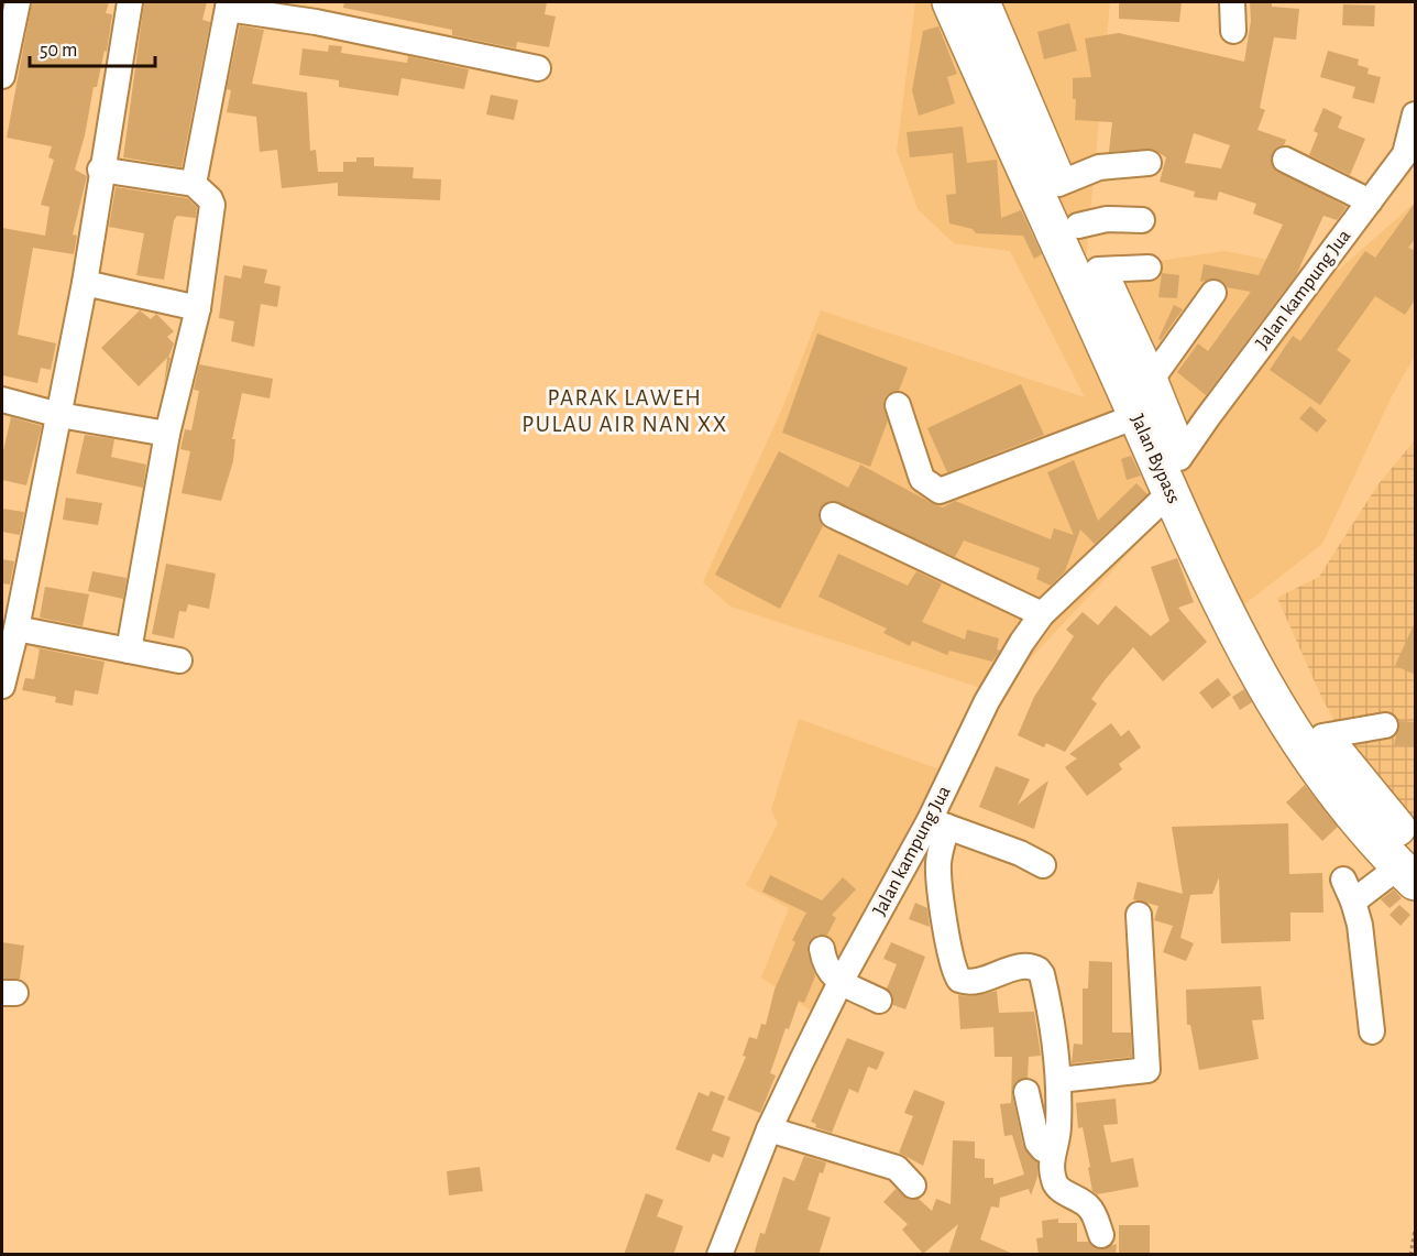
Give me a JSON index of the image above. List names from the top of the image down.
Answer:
{
  "streets": {
    "highway": ["Jalan Bypass"],
    "street": ["Jalan kampung Jua"]
  },
  "crossings": [
    ["Jalan kampung Jua", "Jalan Bypass"]
  ],
  "districts": ["PARAK LAWEH PULAU AIR NAN XX"],
  "scale_bar": "50 m"
}
